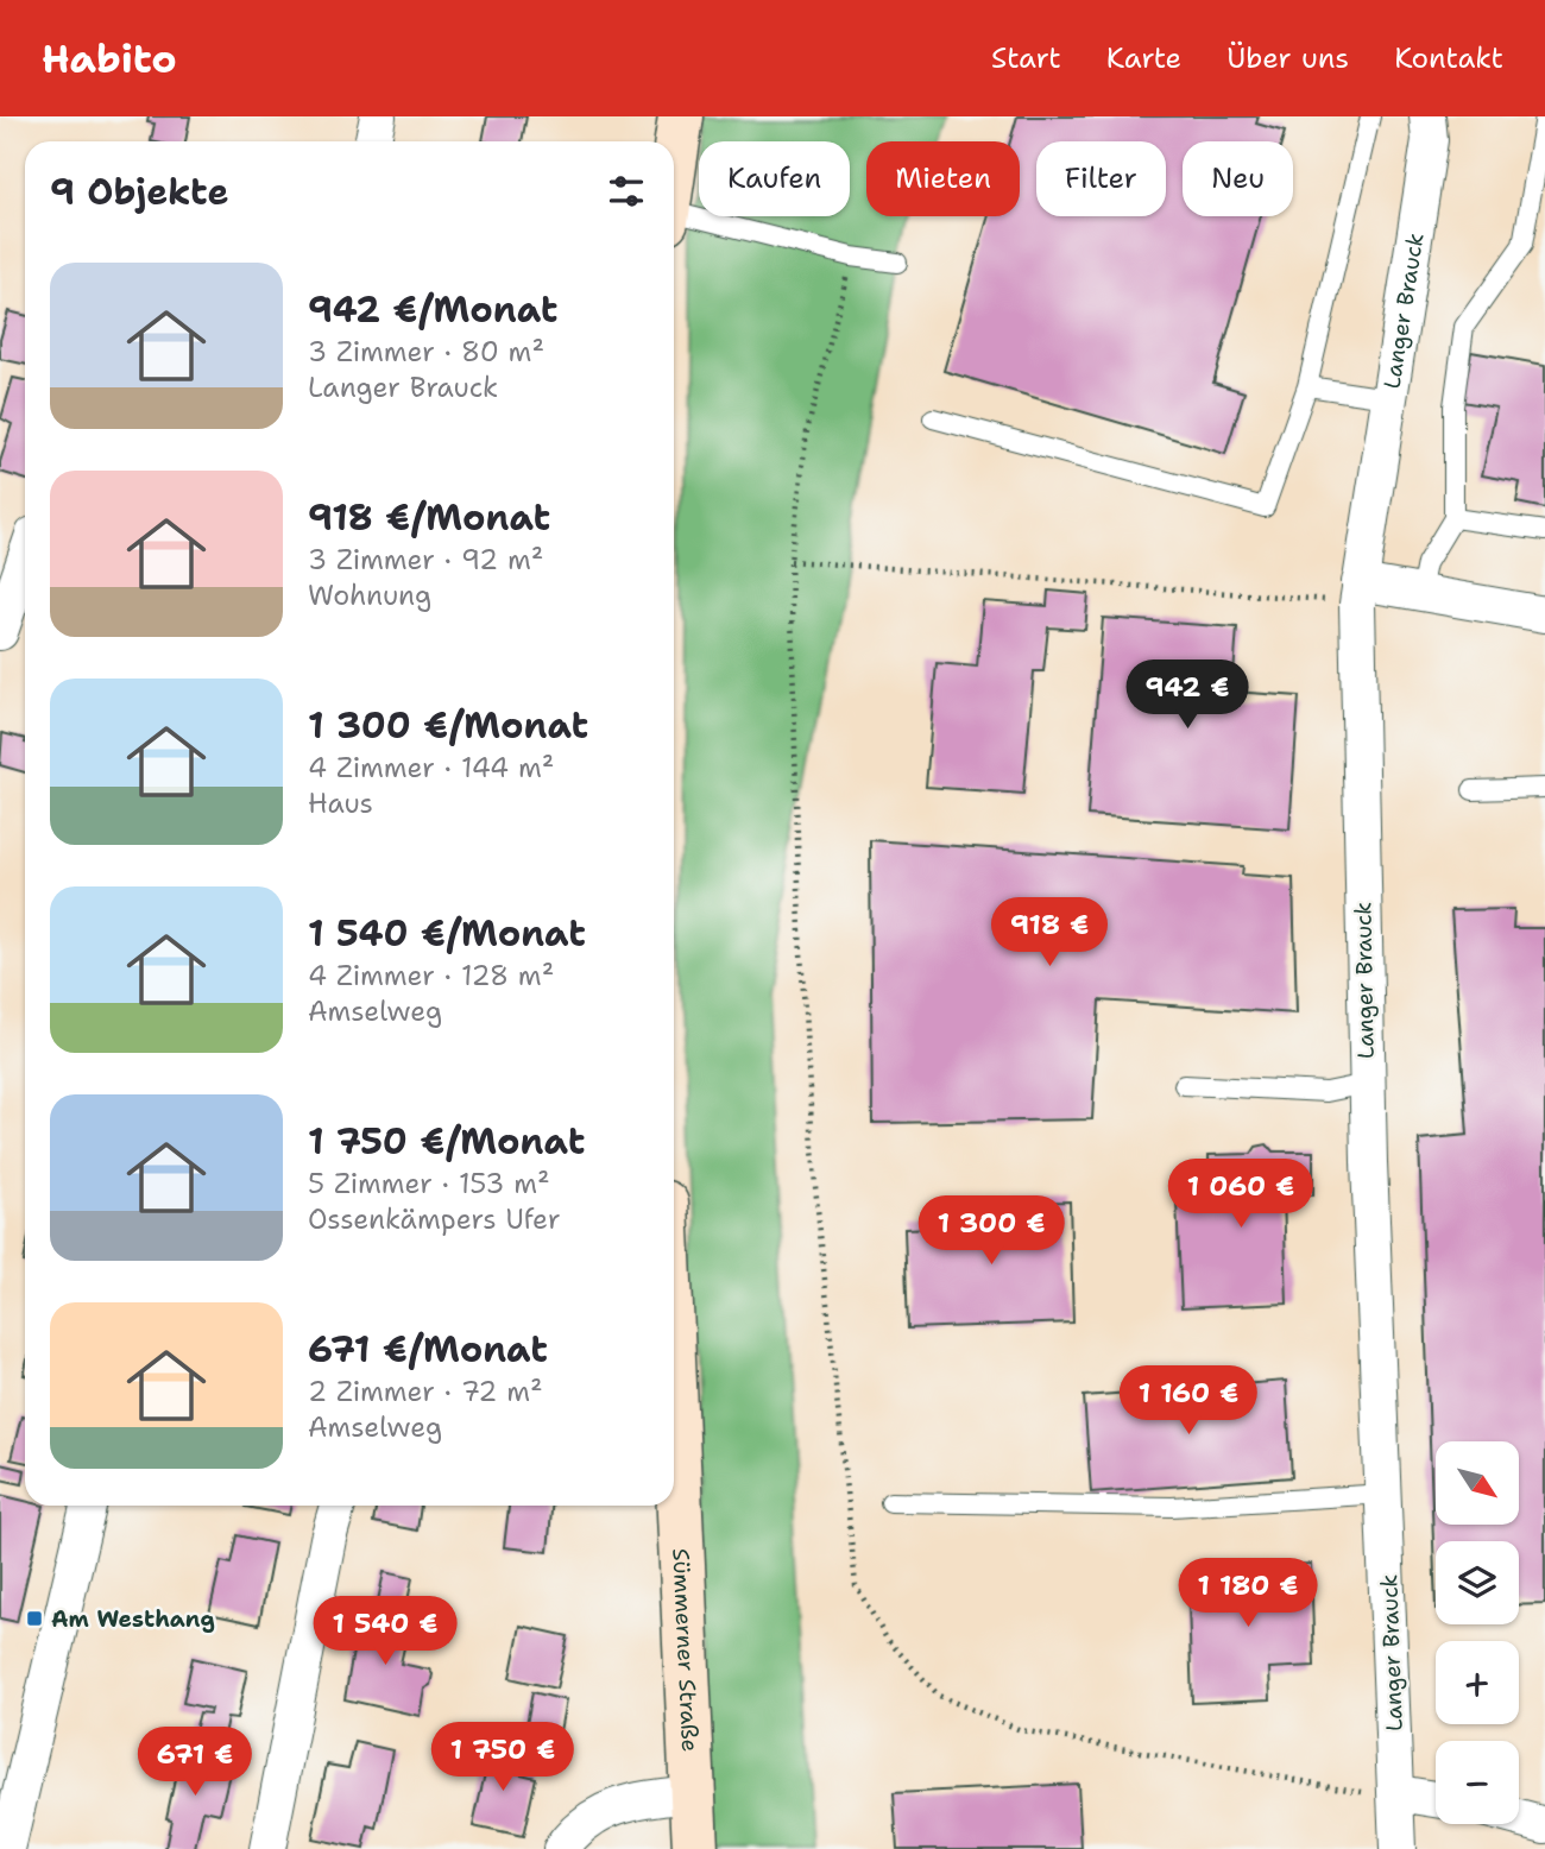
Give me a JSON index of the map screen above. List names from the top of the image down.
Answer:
{
  "streets": {
    "main road": ["Sümmerner Straße"],
    "street": ["Langer Brauck"]
  },
  "places": {
    "transit": ["Am Westhang"]
  },
  "north": "bottom right",
  "page": {
    "header": "Habito",
    "nav": [
      "Start",
      "Karte",
      "Über uns",
      "Kontakt"
    ],
    "chip": [
      "Kaufen",
      "Mieten",
      "Filter",
      "Neu"
    ],
    "heading": "9 Objekte",
    "list": [
      {
        "name": "942 €/Monat",
        "note": "3 Zimmer · 80 m² · Langer Brauck"
      },
      {
        "name": "918 €/Monat",
        "note": "3 Zimmer · 92 m² · Wohnung"
      },
      {
        "name": "1 300 €/Monat",
        "note": "4 Zimmer · 144 m² · Haus"
      },
      {
        "name": "1 540 €/Monat",
        "note": "4 Zimmer · 128 m² · Amselweg"
      },
      {
        "name": "1 750 €/Monat",
        "note": "5 Zimmer · 153 m² · Ossenkämpers Ufer"
      },
      {
        "name": "671 €/Monat",
        "note": "2 Zimmer · 72 m² · Amselweg"
      }
    ],
    "price": [
      "942 €",
      "918 €",
      "1 060 €",
      "1 300 €",
      "1 160 €",
      "1 180 €",
      "1 540 €",
      "1 750 €",
      "671 €"
    ],
    "map_buttons": ["+", "−"]
  }
}
